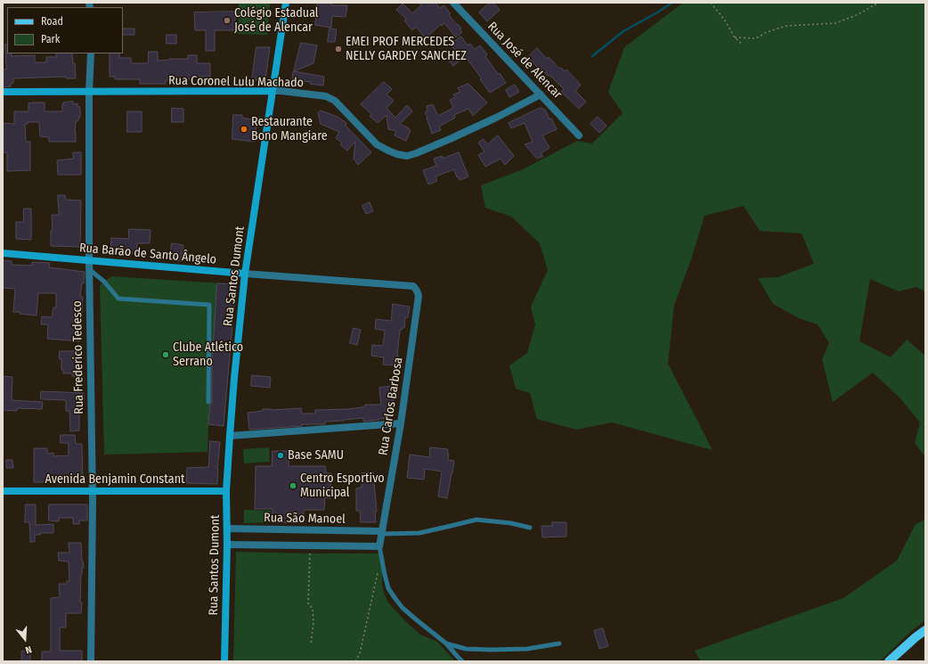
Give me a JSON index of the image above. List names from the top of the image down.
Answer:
{
  "streets": {
    "main road": [
      "Rua Coronel Lulu Machado",
      "Rua Barão de Santo Ângelo",
      "Rua Santos Dumont",
      "Avenida Benjamin Constant"
    ],
    "street": [
      "Rua José de Alencar",
      "Rua Frederico Tedesco",
      "Rua Carlos Barbosa",
      "Rua São Manoel"
    ]
  },
  "crossings": [
    ["Rua José de Alencar", "Rua Coronel Lulu Machado"],
    ["Rua Coronel Lulu Machado", "Rua Santos Dumont"],
    ["Rua Coronel Lulu Machado", "Rua Frederico Tedesco"],
    ["Rua Barão de Santo Ângelo", "Rua Santos Dumont"],
    ["Rua Barão de Santo Ângelo", "Rua Frederico Tedesco"],
    ["Rua Barão de Santo Ângelo", "Rua Carlos Barbosa"],
    ["Rua Santos Dumont", "Avenida Benjamin Constant"],
    ["Rua Santos Dumont", "Rua São Manoel"],
    ["Rua Frederico Tedesco", "Avenida Benjamin Constant"],
    ["Rua Carlos Barbosa", "Rua São Manoel"]
  ],
  "places": [
    "Colégio Estadual José de Alencar",
    "EMEI PROF MERCEDES NELLY GARDEY SANCHEZ",
    "Restaurante Bono Mangiare",
    "Clube Atlético Serrano",
    "Base SAMU",
    "Centro Esportivo Municipal"
  ],
  "legend": ["Road", "Park"],
  "north": "bottom"
}
